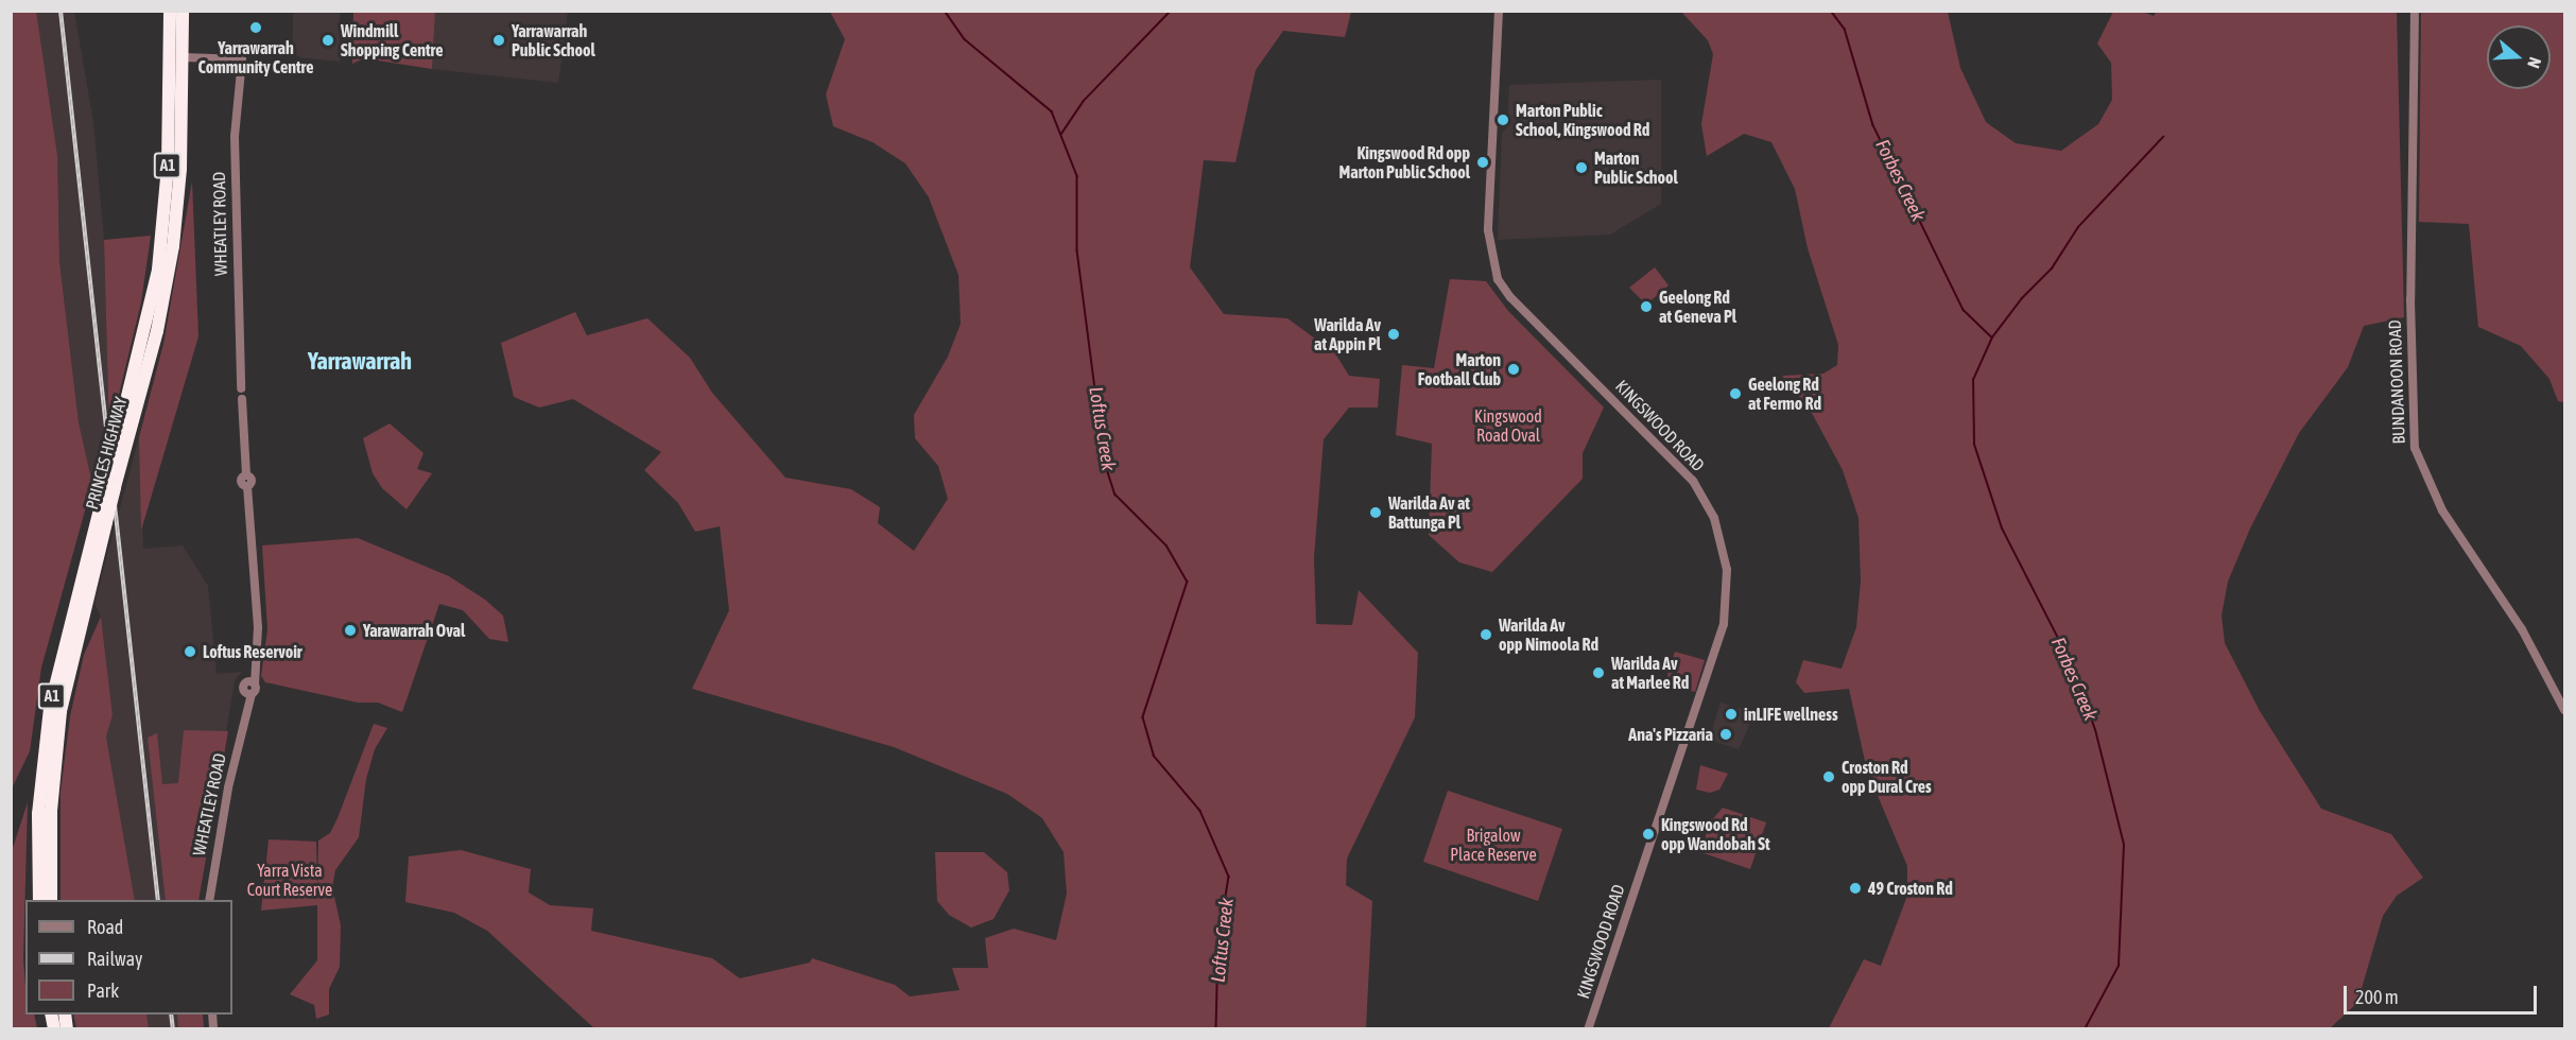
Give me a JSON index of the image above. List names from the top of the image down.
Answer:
{
  "streets": {
    "highway": ["A1", "PRINCES HIGHWAY"],
    "street": ["WHEATLEY ROAD", "BUNDANOON ROAD", "KINGSWOOD ROAD"]
  },
  "crossings": [
    ["WHEATLEY ROAD", "PRINCES HIGHWAY"]
  ],
  "districts": ["Yarrawarrah"],
  "water": ["Forbes Creek", "Loftus Creek"],
  "parks": ["Kingswood Road Oval", "Brigalow Place Reserve", "Yarra Vista Court Reserve"],
  "places": [
    "Yarrawarrah Community Centre",
    "Windmill Shopping Centre",
    "Yarrawarrah Public School",
    "Marton Public School, Kingswood Rd",
    "Kingswood Rd opp Marton Public School",
    "Marton Public School",
    "Geelong Rd at Geneva Pl",
    "Warilda Av at Appin Pl",
    "Marton Football Club",
    "Geelong Rd at Fermo Rd",
    "Warilda Av at Battunga Pl",
    "Yarawarrah Oval",
    "Warilda Av opp Nimoola Rd",
    "Loftus Reservoir",
    "Warilda Av at Marlee Rd",
    "inLIFE wellness",
    "Ana's Pizzaria",
    "Croston Rd opp Dural Cres",
    "Kingswood Rd opp Wandobah St",
    "49 Croston Rd"
  ],
  "legend": ["Road", "Railway", "Park"],
  "scale_bar": "200 m",
  "north": "right"
}
